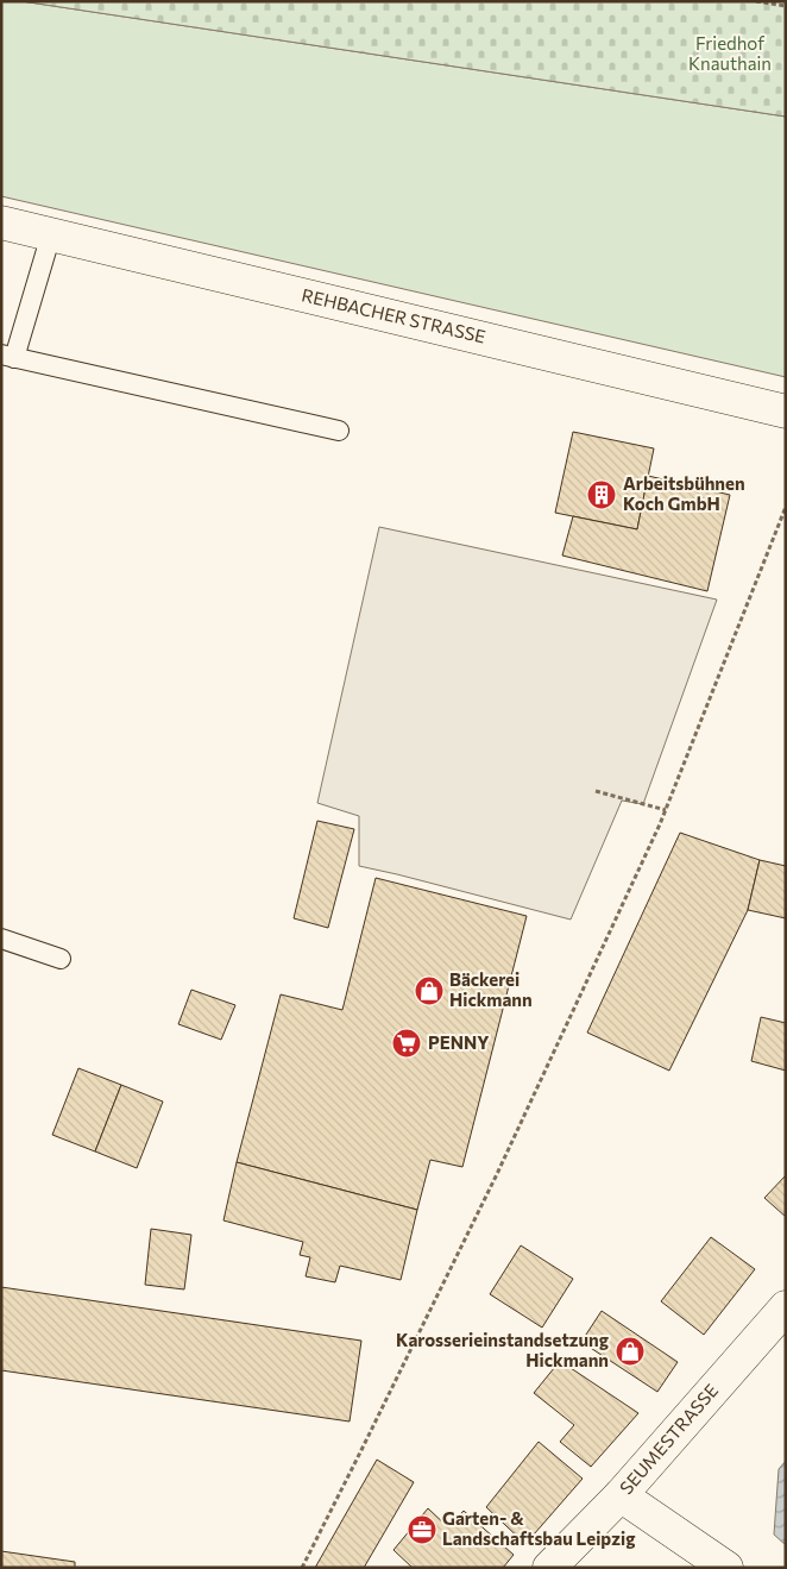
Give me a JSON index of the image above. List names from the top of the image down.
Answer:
{
  "streets": {
    "street": ["REHBACHER STRASSE", "SEUMESTRASSE"]
  },
  "parks": ["Friedhof Knauthain"],
  "places": {
    "building": ["Arbeitsbühnen Koch GmbH"],
    "shop": ["Bäckerei Hickmann", "Karosserieinstandsetzung Hickmann"],
    "supermarket": ["PENNY"],
    "office": ["Garten- & Landschaftsbau Leipzig"]
  }
}
